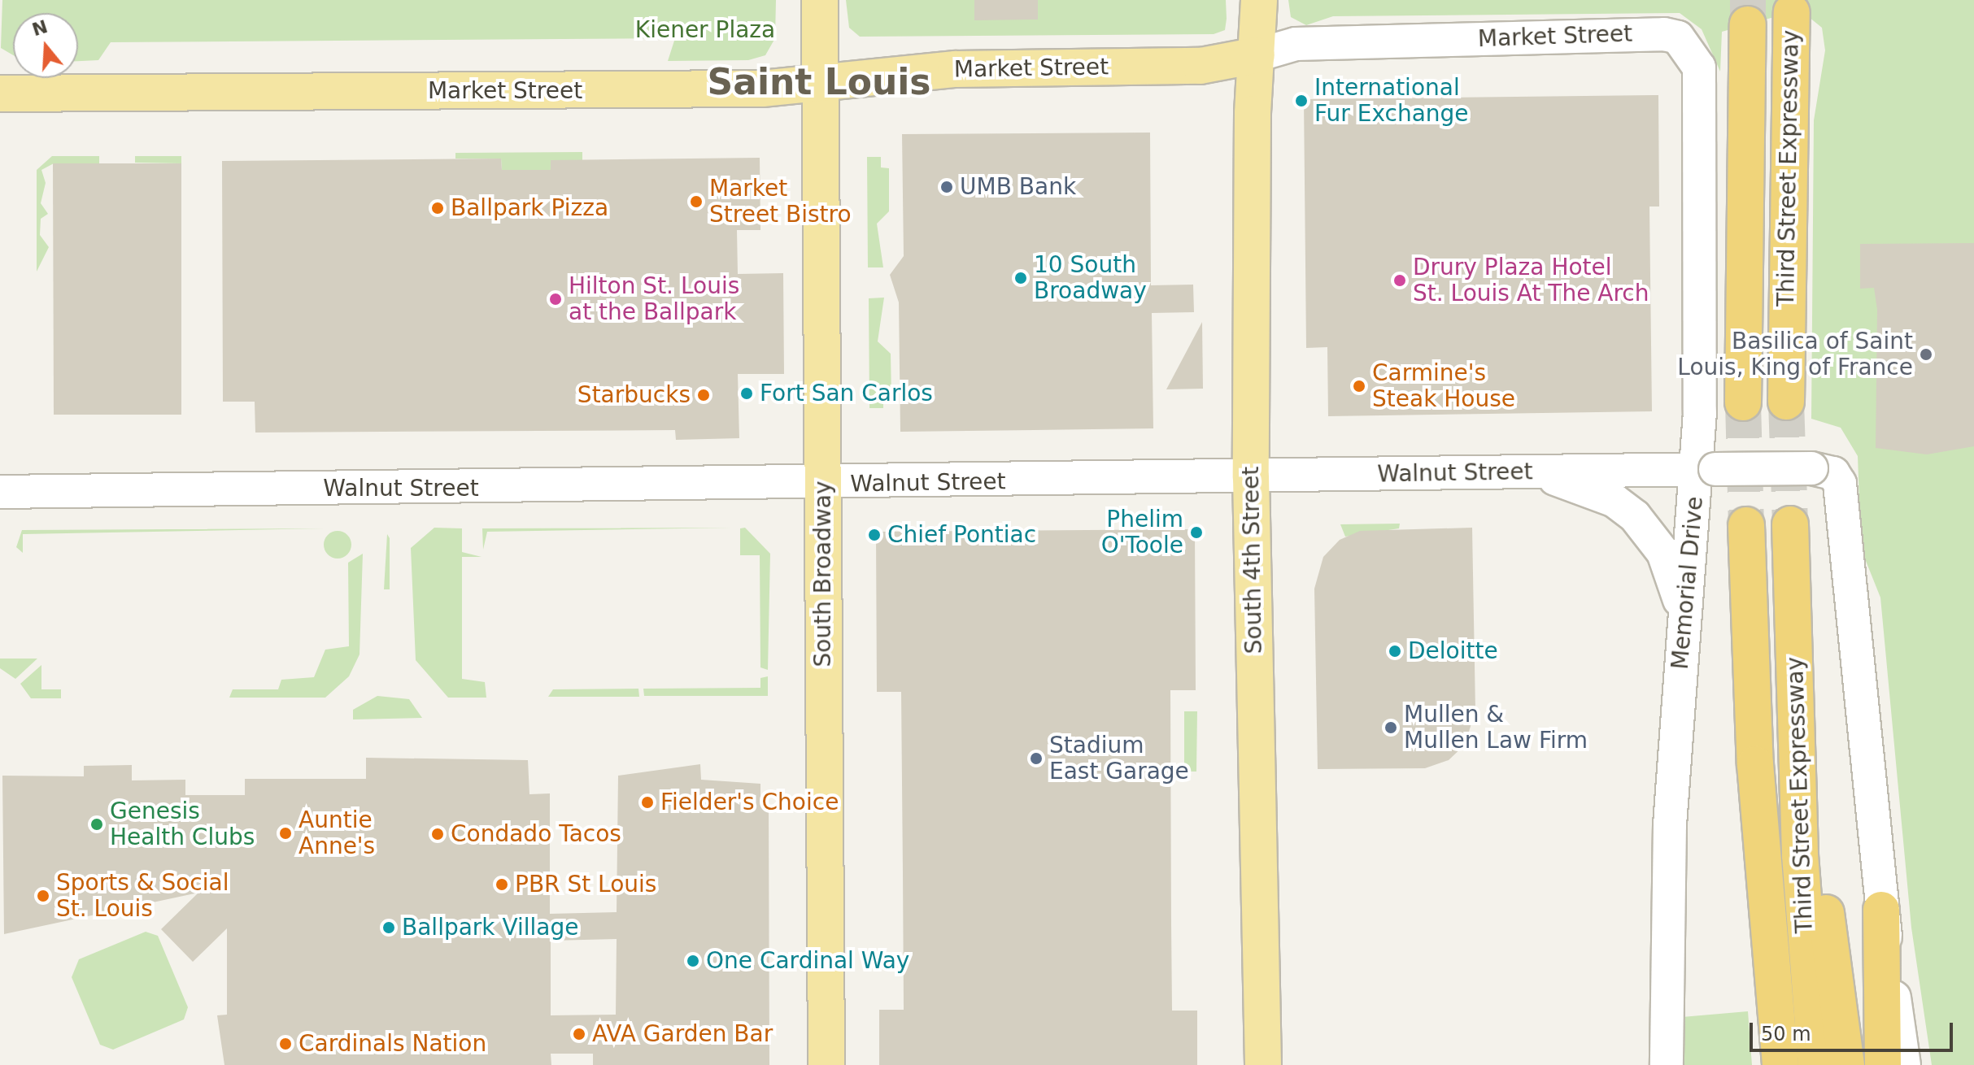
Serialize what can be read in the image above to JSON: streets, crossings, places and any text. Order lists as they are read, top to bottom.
{
  "streets": {
    "highway": ["Third Street Expressway"],
    "main road": ["Market Street", "South 4th Street", "South Broadway"],
    "street": ["Walnut Street", "Memorial Drive"]
  },
  "crossings": [
    ["Market Street", "South 4th Street"],
    ["Market Street", "South Broadway"],
    ["Market Street", "Memorial Drive"],
    ["Walnut Street", "South 4th Street"],
    ["Walnut Street", "South Broadway"],
    ["Walnut Street", "Memorial Drive"]
  ],
  "districts": ["Saint Louis"],
  "parks": ["Kiener Plaza"],
  "places": [
    "International Fur Exchange",
    "UMB Bank",
    "Market Street Bistro",
    "Ballpark Pizza",
    "10 South Broadway",
    "Drury Plaza Hotel St. Louis At The Arch",
    "Hilton St. Louis at the Ballpark",
    "Basilica of Saint Louis, King of France",
    "Carmine's Steak House",
    "Fort San Carlos",
    "Starbucks",
    "Phelim O'Toole",
    "Chief Pontiac",
    "Deloitte",
    "Mullen & Mullen Law Firm",
    "Stadium East Garage",
    "Fielder's Choice",
    "Genesis Health Clubs",
    "Auntie Anne's",
    "Condado Tacos",
    "PBR St Louis",
    "Sports & Social St. Louis",
    "Ballpark Village",
    "One Cardinal Way",
    "AVA Garden Bar",
    "Cardinals Nation"
  ],
  "scale_bar": "50 m",
  "north": "top"
}
